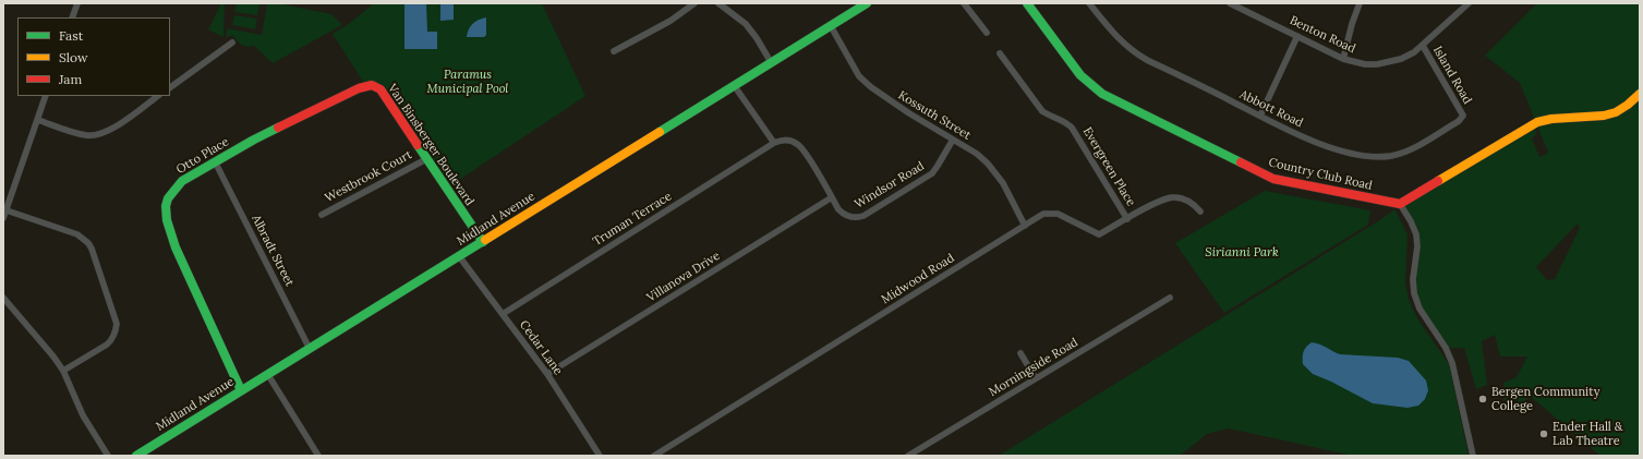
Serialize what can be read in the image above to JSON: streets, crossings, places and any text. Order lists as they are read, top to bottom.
{
  "streets": {
    "street": [
      "Benton Road",
      "Island Road",
      "Abbott Road",
      "Kossuth Street",
      "Van Binsberger Boulevard",
      "Otto Place",
      "Evergreen Place",
      "Country Club Road",
      "Westbrook Court",
      "Windsor Road",
      "Midland Avenue",
      "Truman Terrace",
      "Albradt Street",
      "Villanova Drive",
      "Midwood Road",
      "Cedar Lane",
      "Morningside Road"
    ]
  },
  "crossings": [
    ["Benton Road", "Island Road"],
    ["Island Road", "Abbott Road"],
    ["Kossuth Street", "Windsor Road"],
    ["Kossuth Street", "Midland Avenue"],
    ["Kossuth Street", "Midwood Road"],
    ["Van Binsberger Boulevard", "Otto Place"],
    ["Van Binsberger Boulevard", "Westbrook Court"],
    ["Van Binsberger Boulevard", "Midland Avenue"],
    ["Otto Place", "Midland Avenue"],
    ["Otto Place", "Albradt Street"],
    ["Evergreen Place", "Midwood Road"],
    ["Windsor Road", "Truman Terrace"],
    ["Windsor Road", "Villanova Drive"],
    ["Midland Avenue", "Albradt Street"],
    ["Midland Avenue", "Cedar Lane"],
    ["Truman Terrace", "Cedar Lane"],
    ["Villanova Drive", "Cedar Lane"]
  ],
  "parks": ["Paramus Municipal Pool", "Sirianni Park"],
  "places": ["Bergen Community College", "Ender Hall & Lab Theatre"],
  "legend": ["Fast", "Slow", "Jam"]
}
